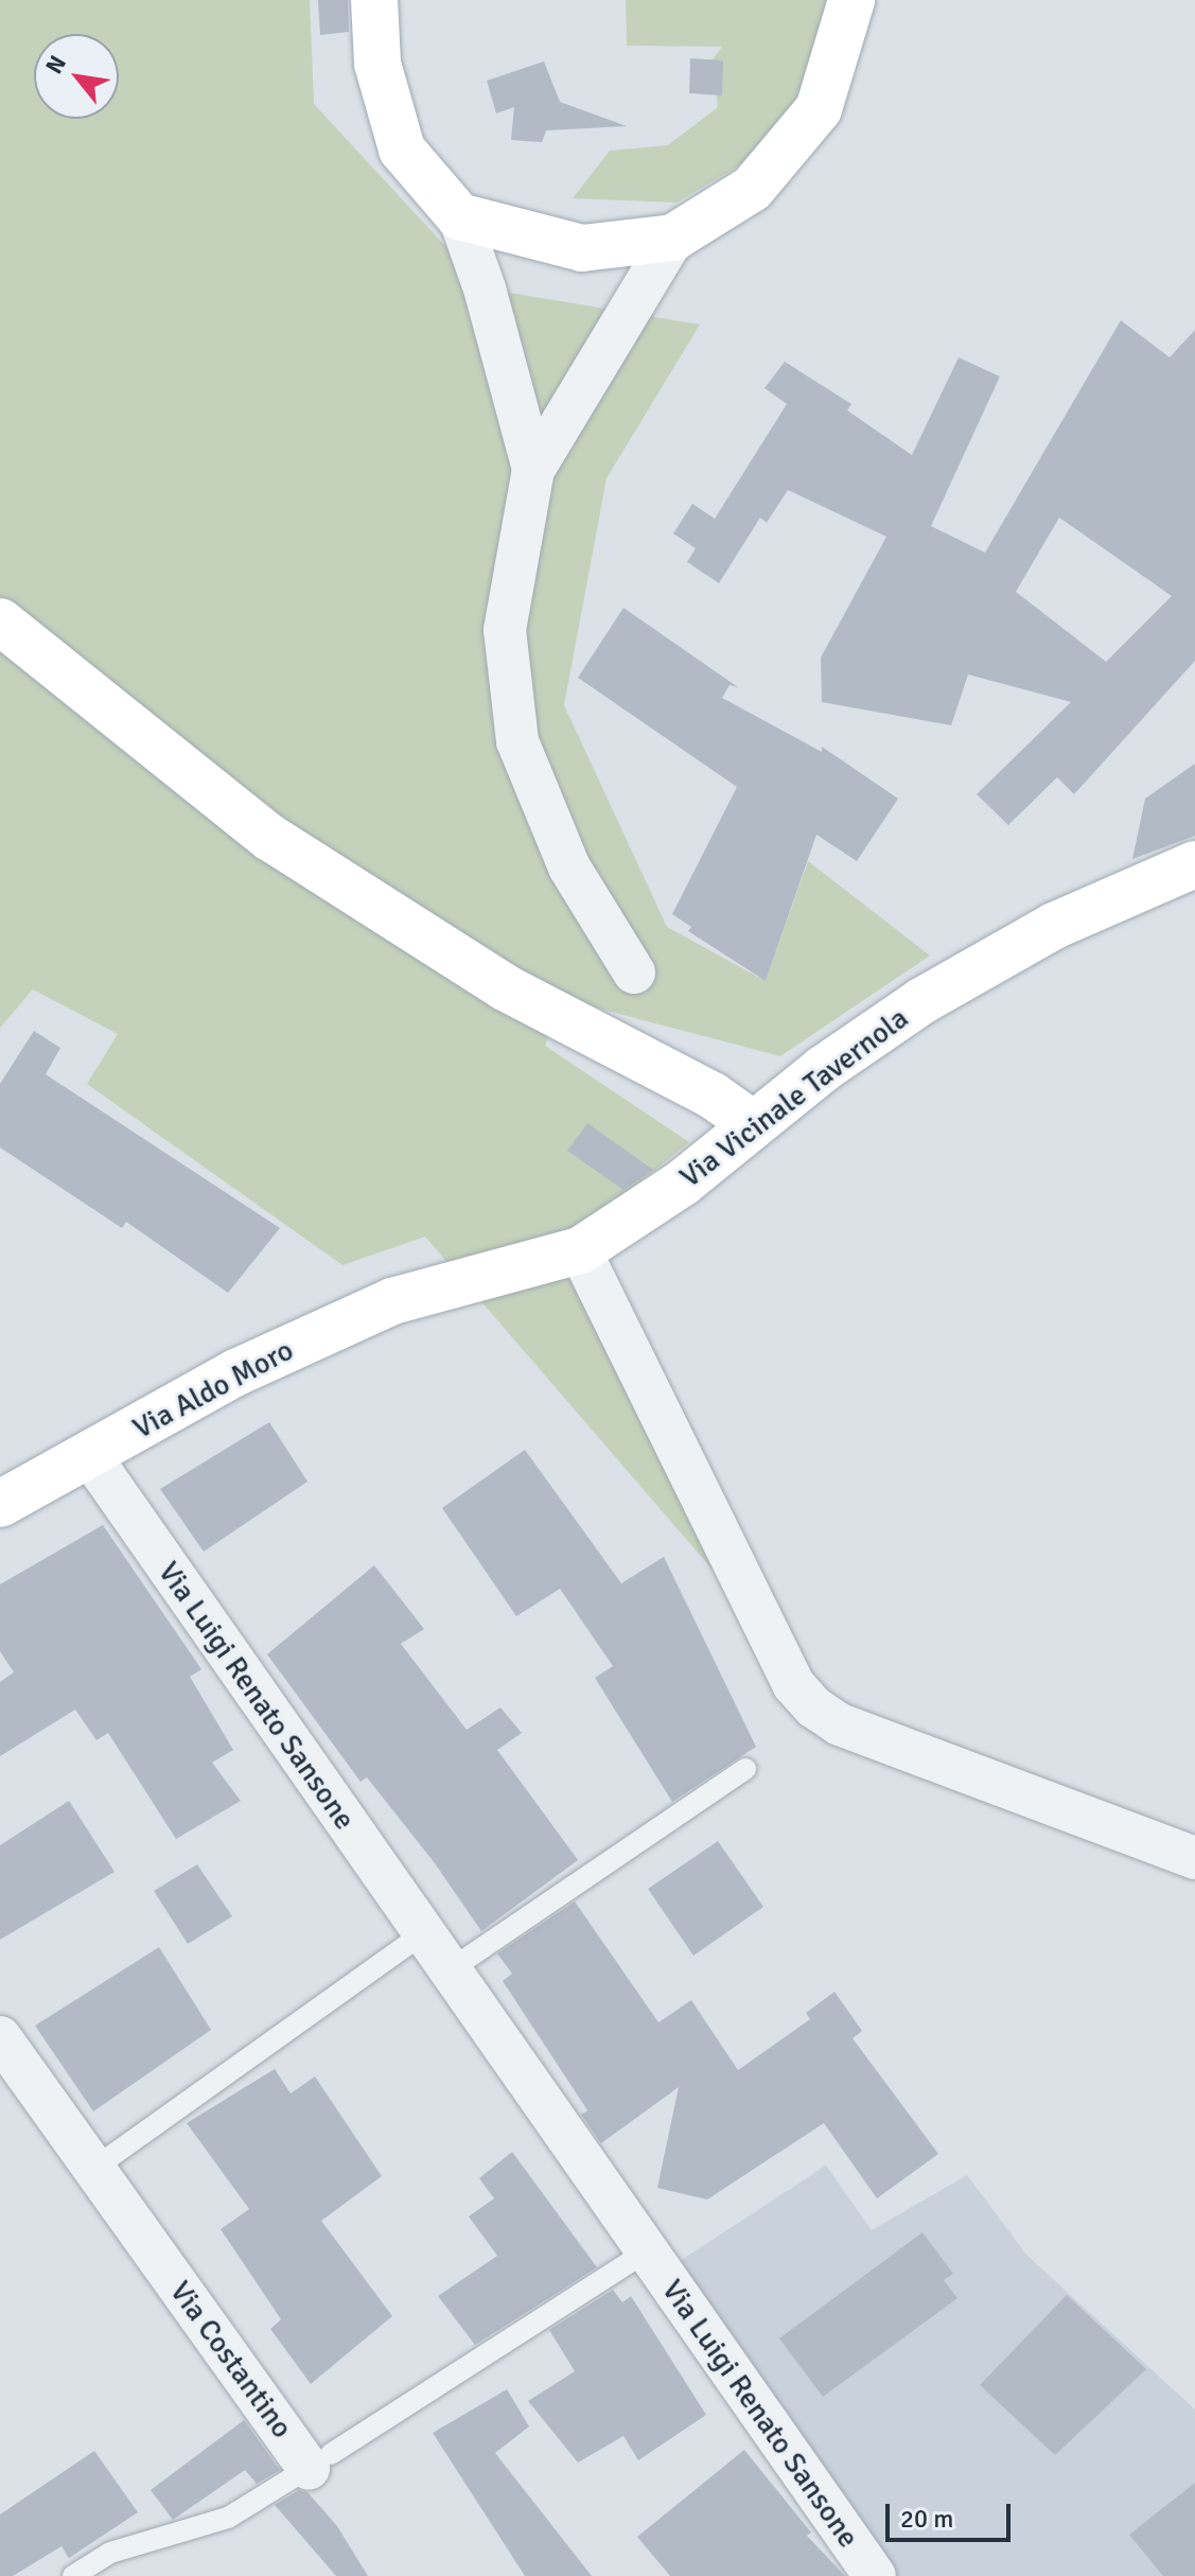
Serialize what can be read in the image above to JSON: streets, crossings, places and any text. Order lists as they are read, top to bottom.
{
  "streets": {
    "main road": ["Via Vicinale Tavernola", "Via Aldo Moro"],
    "street": ["Via Luigi Renato Sansone", "Via Costantino"]
  },
  "crossings": [
    ["Via Vicinale Tavernola", "Via Aldo Moro"],
    ["Via Aldo Moro", "Via Luigi Renato Sansone"],
    ["Via Luigi Renato Sansone", "Via Costantino"]
  ],
  "scale_bar": "20 m",
  "north": "top left"
}
